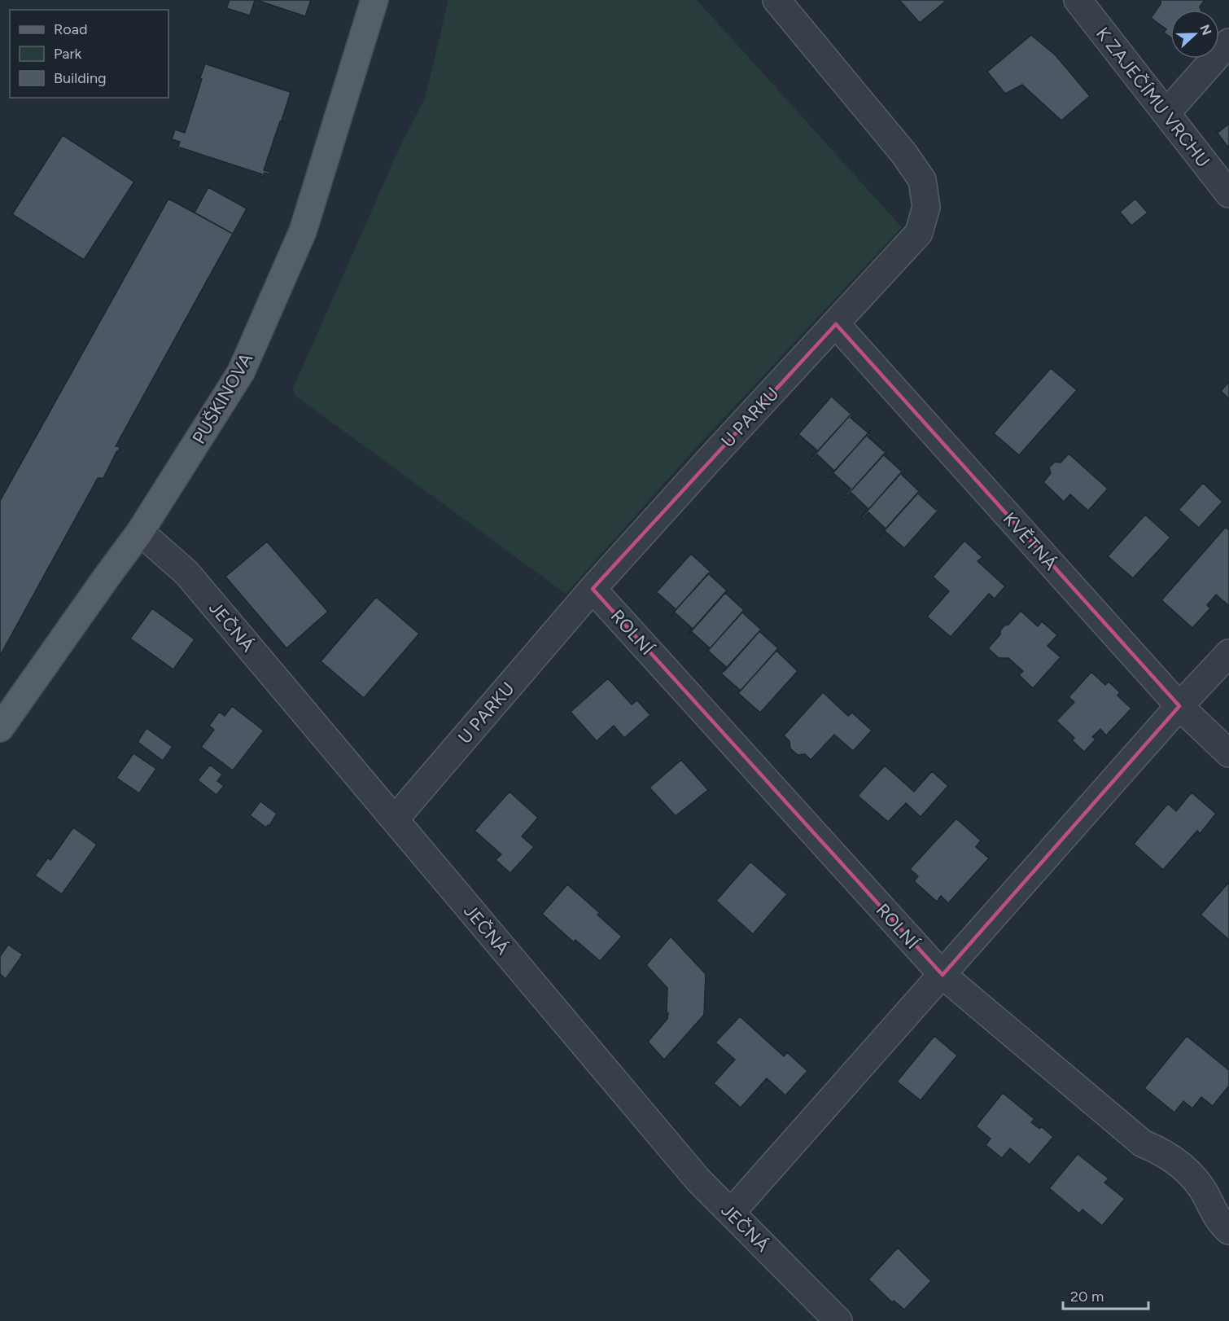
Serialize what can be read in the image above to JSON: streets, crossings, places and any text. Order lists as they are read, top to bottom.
{
  "streets": {
    "main road": ["PUŠKINOVA"],
    "street": [
      "K ZAJEČÍMU VRCHU",
      "U PARKU",
      "KVĚTNÁ",
      "JEČNÁ",
      "ROLNÍ"
    ]
  },
  "crossings": [
    ["PUŠKINOVA", "JEČNÁ"],
    ["U PARKU", "KVĚTNÁ"],
    ["U PARKU", "JEČNÁ"],
    ["U PARKU", "ROLNÍ"]
  ],
  "legend": ["Road", "Park", "Building"],
  "scale_bar": "20 m",
  "north": "right"
}
